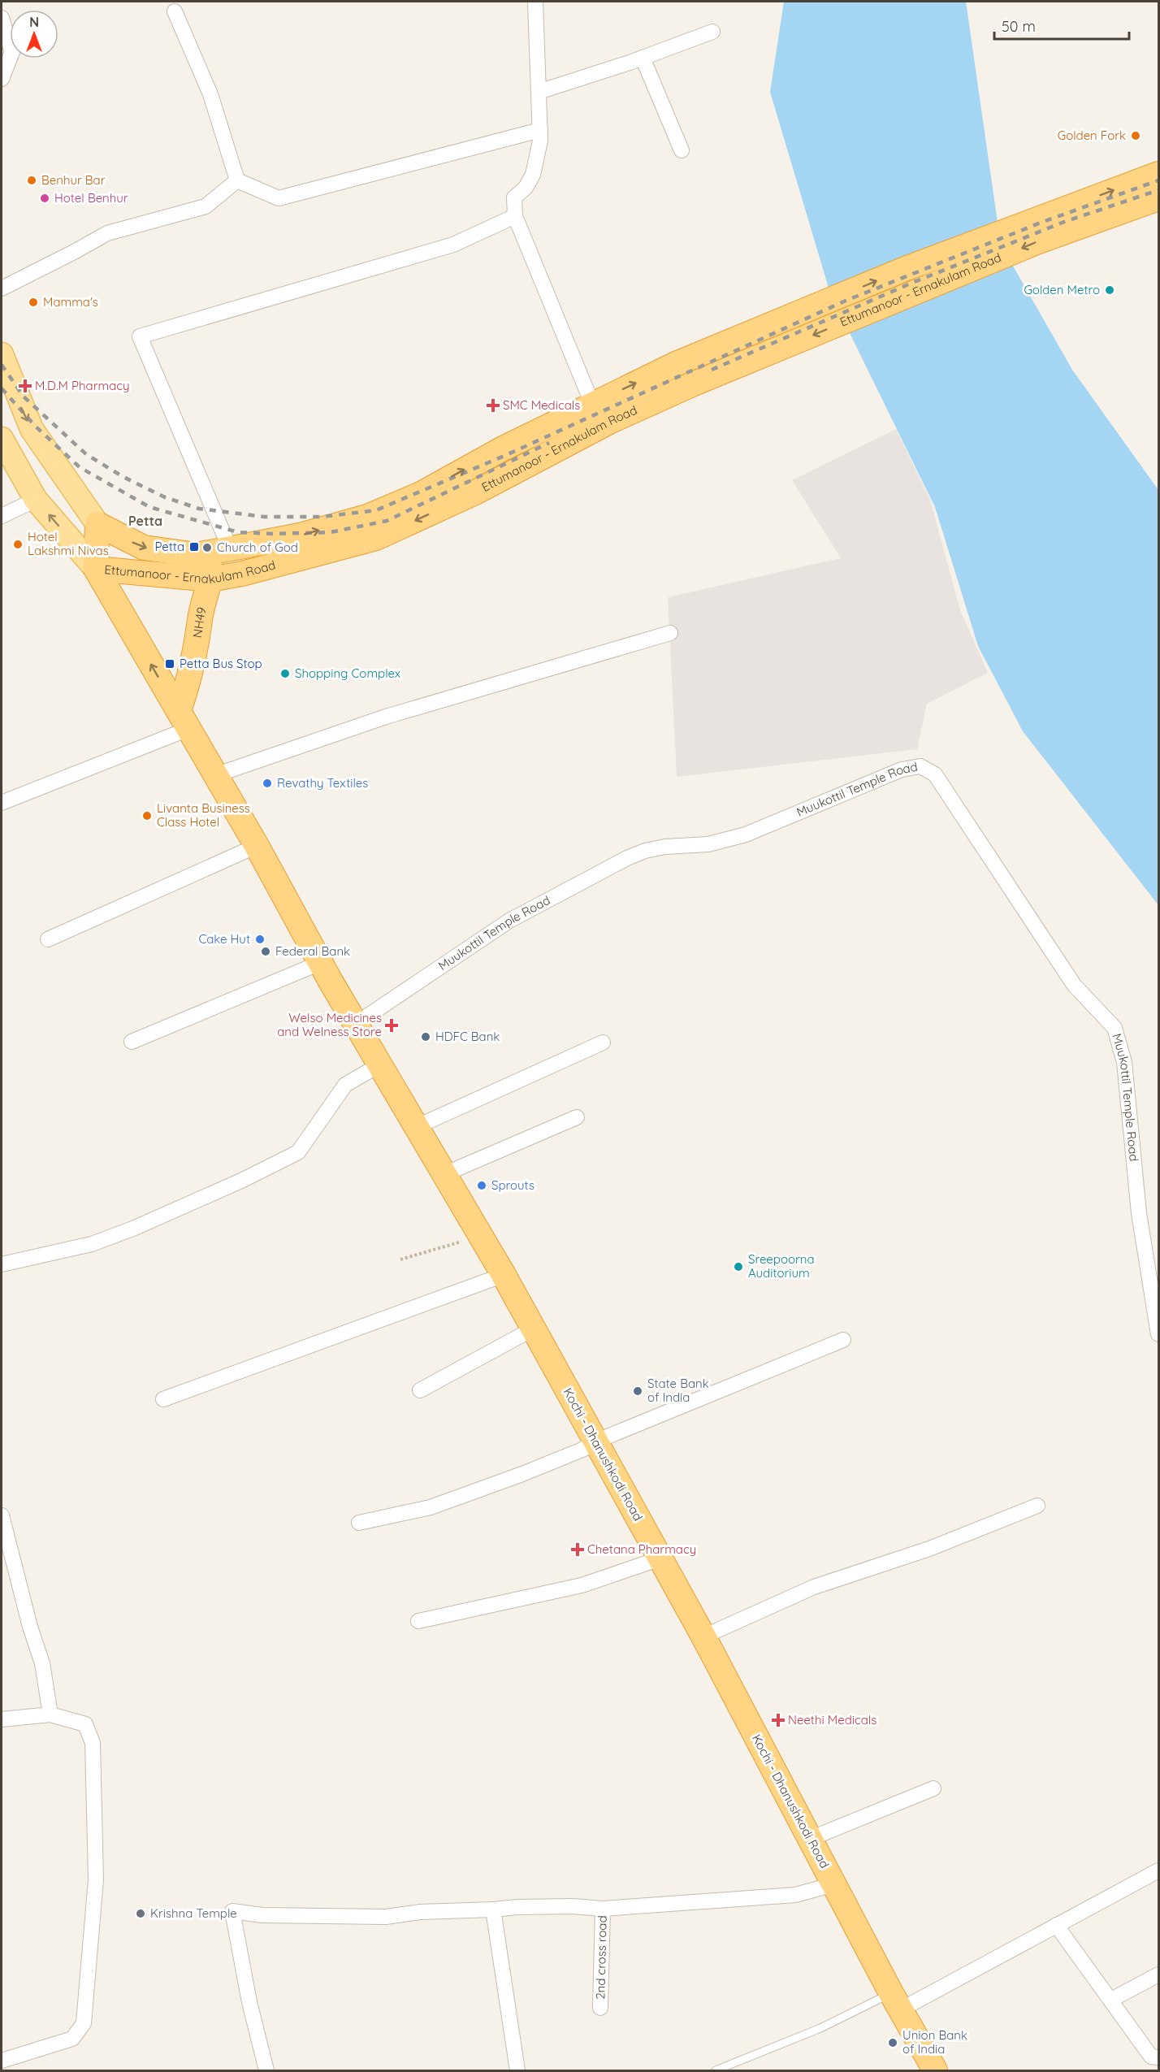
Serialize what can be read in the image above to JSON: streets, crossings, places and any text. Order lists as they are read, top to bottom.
{
  "streets": {
    "highway": ["Ettumanoor - Ernakulam Road", "NH49", "Kochi - Dhanushkodi Road"],
    "street": ["Muukottil Temple Road", "2nd cross road"]
  },
  "crossings": [
    ["Ettumanoor - Ernakulam Road", "NH49"],
    ["Ettumanoor - Ernakulam Road", "Kochi - Dhanushkodi Road"],
    ["NH49", "Kochi - Dhanushkodi Road"],
    ["Muukottil Temple Road", "Kochi - Dhanushkodi Road"]
  ],
  "districts": ["Petta"],
  "places": {
    "other": [
      "Golden Fork",
      "Benhur Bar",
      "Hotel Benhur",
      "Golden Metro",
      "Mamma's",
      "Hotel Lakshmi Nivas",
      "Church of God",
      "Shopping Complex",
      "Revathy Textiles",
      "Livanta Business Class Hotel",
      "Cake Hut",
      "Federal Bank",
      "HDFC Bank",
      "Sprouts",
      "Sreepoorna Auditorium",
      "State Bank of India",
      "Krishna Temple",
      "Union Bank of India"
    ],
    "health": [
      "M.D.M Pharmacy",
      "SMC Medicals",
      "Welso Medicines and Welness Store",
      "Chetana Pharmacy",
      "Neethi Medicals"
    ],
    "transit": ["Petta", "Petta Bus Stop"]
  },
  "scale_bar": "50 m",
  "north": "top"
}
